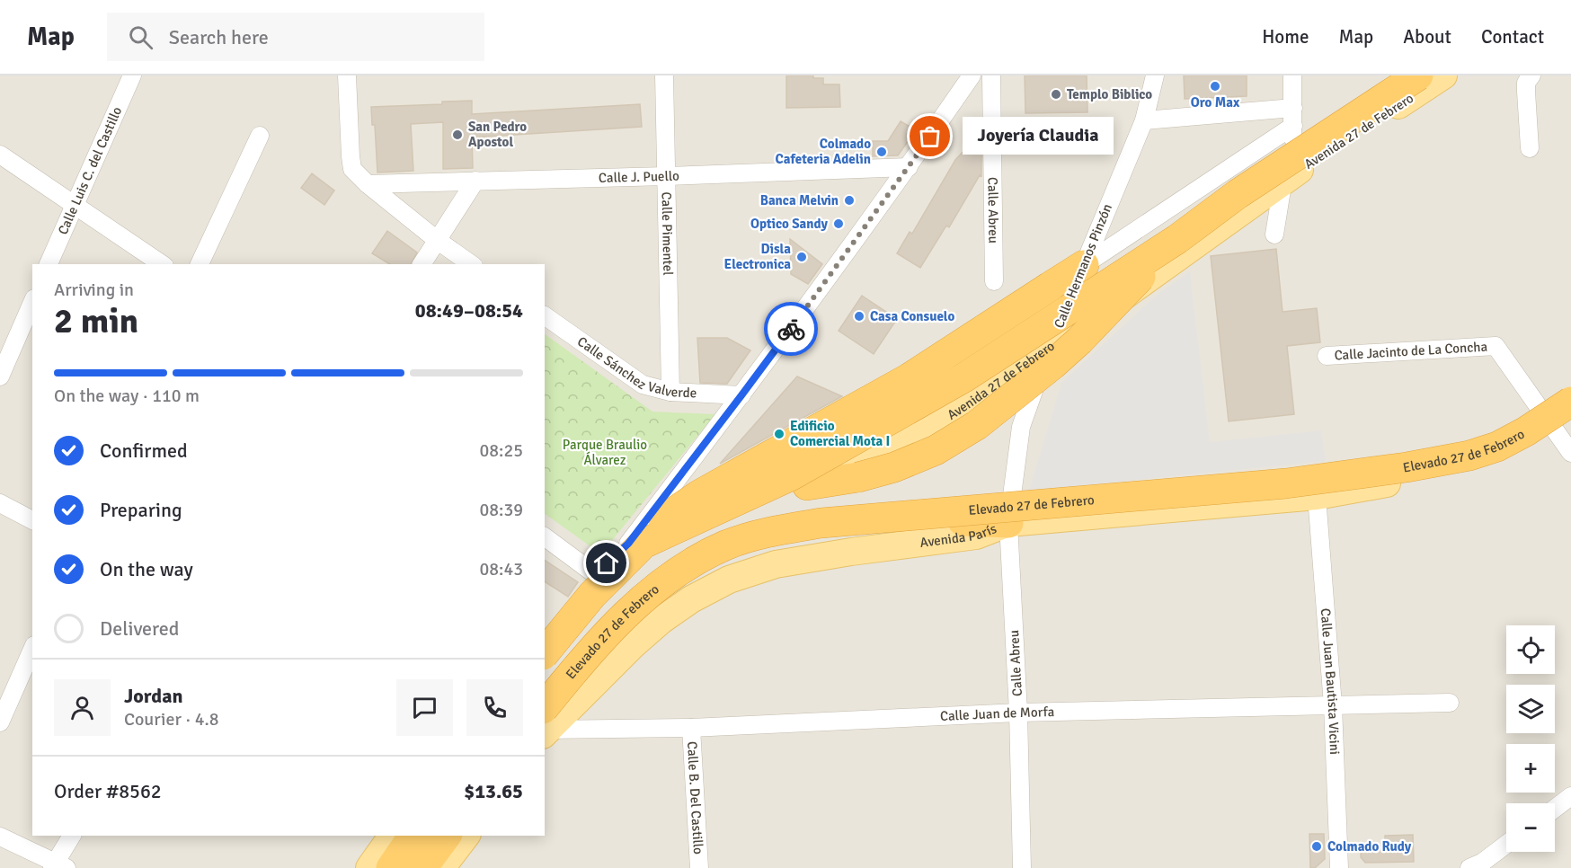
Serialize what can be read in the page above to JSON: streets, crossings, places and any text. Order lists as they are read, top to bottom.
{
  "streets": {
    "highway": ["Elevado 27 de Febrero"],
    "main road": ["Avenida 27 de Febrero", "Avenida París"],
    "street": [
      "Calle Luis C. del Castillo",
      "Calle J. Puello",
      "Calle Abreu",
      "Calle Pimentel",
      "Calle Hermanos Pinzón",
      "Calle Jacinto de La Concha",
      "Calle Sánchez Valverde",
      "Calle Juan Bautista Vicini",
      "Calle Juan de Morfa",
      "Calle B. Del Castillo"
    ]
  },
  "crossings": [
    ["Avenida 27 de Febrero", "Calle Hermanos Pinzón"],
    ["Calle J. Puello", "Calle Pimentel"],
    ["Calle Abreu", "Calle Hermanos Pinzón"],
    ["Calle Abreu", "Avenida París"],
    ["Calle Abreu", "Calle Juan de Morfa"],
    ["Calle Pimentel", "Calle Sánchez Valverde"],
    ["Calle Hermanos Pinzón", "Avenida París"],
    ["Calle Jacinto de La Concha", "Avenida París"],
    ["Avenida París", "Calle Juan Bautista Vicini"],
    ["Calle Juan Bautista Vicini", "Calle Juan de Morfa"],
    ["Calle Juan de Morfa", "Calle B. Del Castillo"]
  ],
  "parks": ["Parque Braulio Álvarez"],
  "places": [
    "Oro Max",
    "Templo Biblico",
    "San Pedro Apostol",
    "Joyería Claudia",
    "Colmado Cafeteria Adelin",
    "Banca Melvin",
    "Optico Sandy",
    "Disla Electronica",
    "Casa Consuelo",
    "Edificio Comercial Mota I",
    "Colmado Rudy"
  ],
  "page": {
    "header": "Map",
    "search": "Search here",
    "nav": [
      "Home",
      "Map",
      "About",
      "Contact"
    ],
    "bubble": "Joyería Claudia",
    "heading": ["2 min", "Arriving in", "08:49–08:54"],
    "panel": [
      "Jordan",
      "Courier · 4.8",
      "Order #8562",
      "$13.65"
    ],
    "bar": "On the way · 110 m",
    "list": [
      ["Confirmed", "08:25"],
      ["Preparing", "08:39"],
      ["On the way", "08:43"],
      "Delivered"
    ],
    "map_buttons": ["+", "−"]
  }
}
